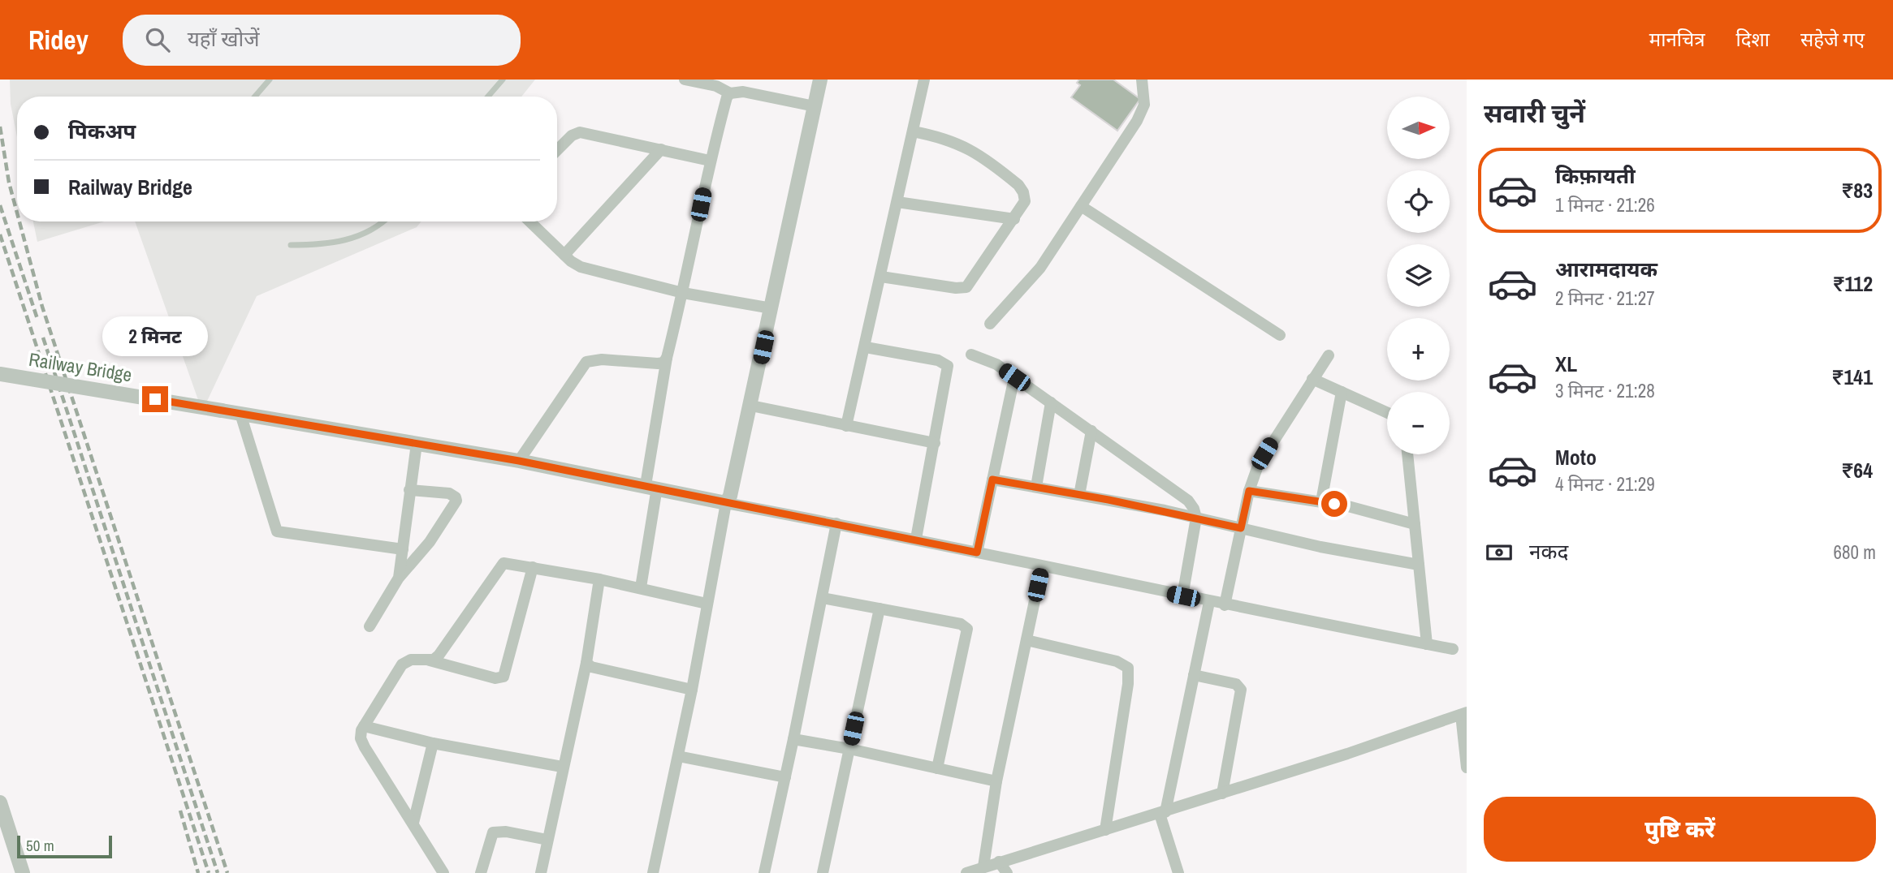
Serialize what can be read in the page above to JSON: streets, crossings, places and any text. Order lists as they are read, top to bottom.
{
  "streets": {
    "street": ["Railway Bridge"]
  },
  "scale_bar": "50 m",
  "north": "right",
  "page": {
    "header": "Ridey",
    "search": "यहाँ खोजें",
    "nav": ["मानचित्र", "दिशा", "सहेजे गए"],
    "heading": "सवारी चुनें",
    "map_buttons": ["+", "−"],
    "banner": ["पिकअप", "Railway Bridge"],
    "list": [
      {
        "name": "किफ़ायती",
        "note": "1 मिनट · 21:26",
        "value": "₹83"
      },
      {
        "name": "आरामदायक",
        "note": "2 मिनट · 21:27",
        "value": "₹112"
      },
      {
        "name": "XL",
        "note": "3 मिनट · 21:28",
        "value": "₹141"
      },
      {
        "name": "Moto",
        "note": "4 मिनट · 21:29",
        "value": "₹64"
      }
    ],
    "bubble": "2 मिनट",
    "pay": ["नकद", "680 m"],
    "buttons": "पुष्टि करें",
    "scale": "50 m"
  }
}
